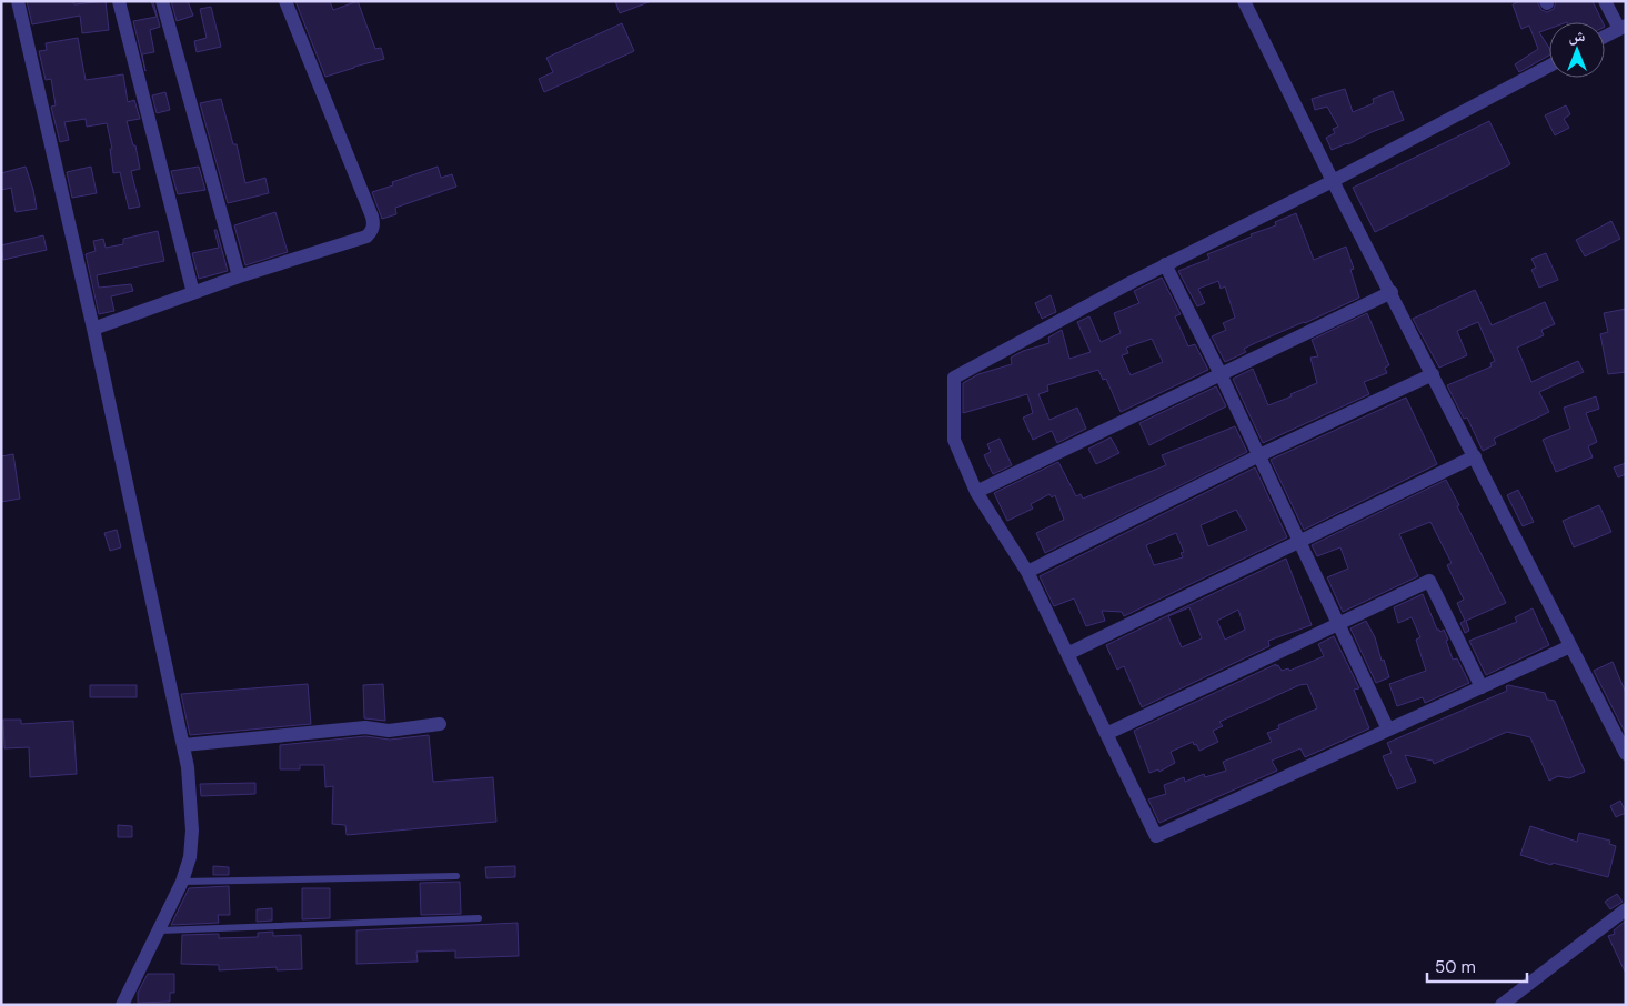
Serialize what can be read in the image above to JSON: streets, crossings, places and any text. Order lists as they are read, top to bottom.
{
  "scale_bar": "50 m",
  "north": "top"
}
